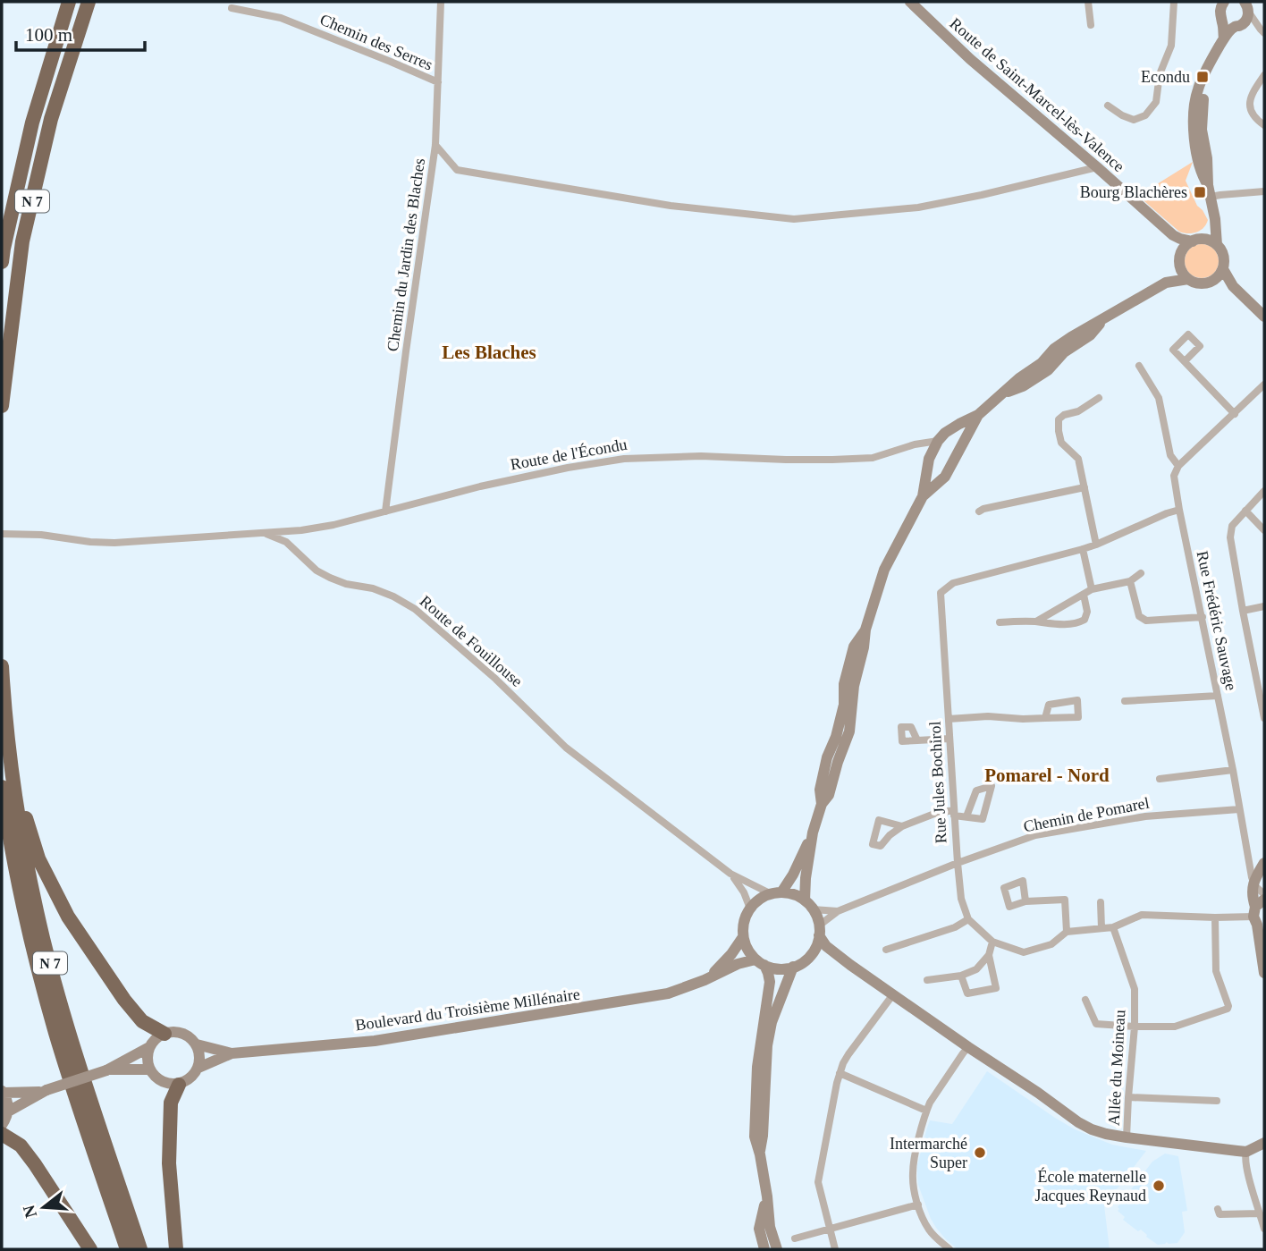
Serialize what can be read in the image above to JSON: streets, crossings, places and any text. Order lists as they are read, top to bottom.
{
  "streets": {
    "highway": ["N 7"],
    "street": [
      "Chemin des Serres",
      "Route de Saint-Marcel-lès-Valence",
      "Chemin du Jardin des Blaches",
      "Route de l'Écondu",
      "Rue Frédéric Sauvage",
      "Route de Fouillouse",
      "Rue Jules Bochirol",
      "Chemin de Pomarel",
      "Boulevard du Troisième Millénaire",
      "Allée du Moineau"
    ]
  },
  "crossings": [
    ["Chemin des Serres", "Chemin du Jardin des Blaches"],
    ["Chemin du Jardin des Blaches", "Route de l'Écondu"],
    ["Route de l'Écondu", "Route de Fouillouse"],
    ["Rue Frédéric Sauvage", "Rue Jules Bochirol"],
    ["Rue Frédéric Sauvage", "Chemin de Pomarel"],
    ["Route de Fouillouse", "Chemin de Pomarel"],
    ["Route de Fouillouse", "Boulevard du Troisième Millénaire"],
    ["Rue Jules Bochirol", "Chemin de Pomarel"],
    ["Chemin de Pomarel", "Boulevard du Troisième Millénaire"]
  ],
  "districts": ["Les Blaches", "Pomarel - Nord"],
  "places": {
    "transit": ["Econdu", "Bourg Blachères"],
    "other": ["Intermarché Super", "École maternelle Jacques Reynaud"]
  },
  "scale_bar": "100 m",
  "north": "left"
}
